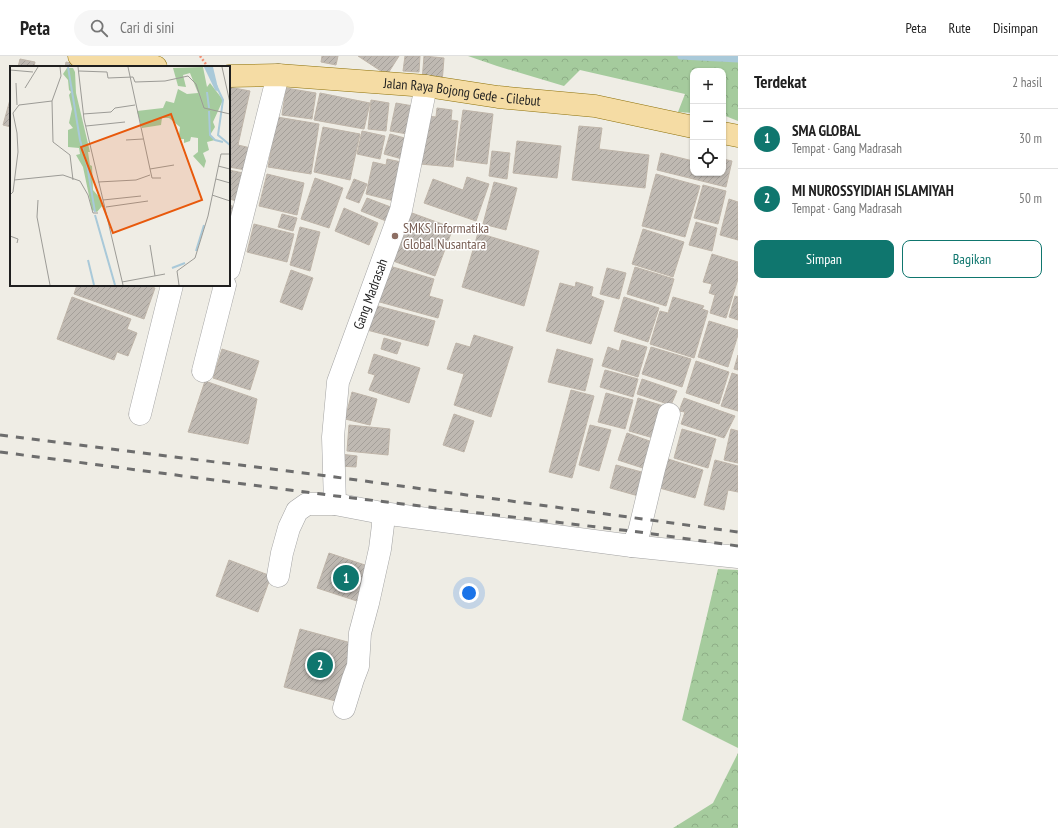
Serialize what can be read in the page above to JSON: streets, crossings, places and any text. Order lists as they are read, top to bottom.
{
  "streets": {
    "main road": ["Jalan Raya Bojong Gede - Cilebut"],
    "street": ["Gang Madrasah"]
  },
  "crossings": [
    ["Jalan Raya Bojong Gede - Cilebut", "Gang Madrasah"]
  ],
  "places": ["SMKS Informatika Global Nusantara"],
  "page": {
    "header": "Peta",
    "search": "Cari di sini",
    "nav": ["Peta", "Rute", "Disimpan"],
    "heading": ["Terdekat", "2 hasil"],
    "map_buttons": ["+", "−"],
    "list": [
      {
        "mark": "1",
        "name": "SMA GLOBAL",
        "note": "Tempat · Gang Madrasah",
        "value": "30 m"
      },
      {
        "mark": "2",
        "name": "MI NUROSSYIDIAH ISLAMIYAH",
        "note": "Tempat · Gang Madrasah",
        "value": "50 m"
      }
    ],
    "buttons": ["Simpan", "Bagikan"],
    "pins": ["1", "2"]
  }
}
